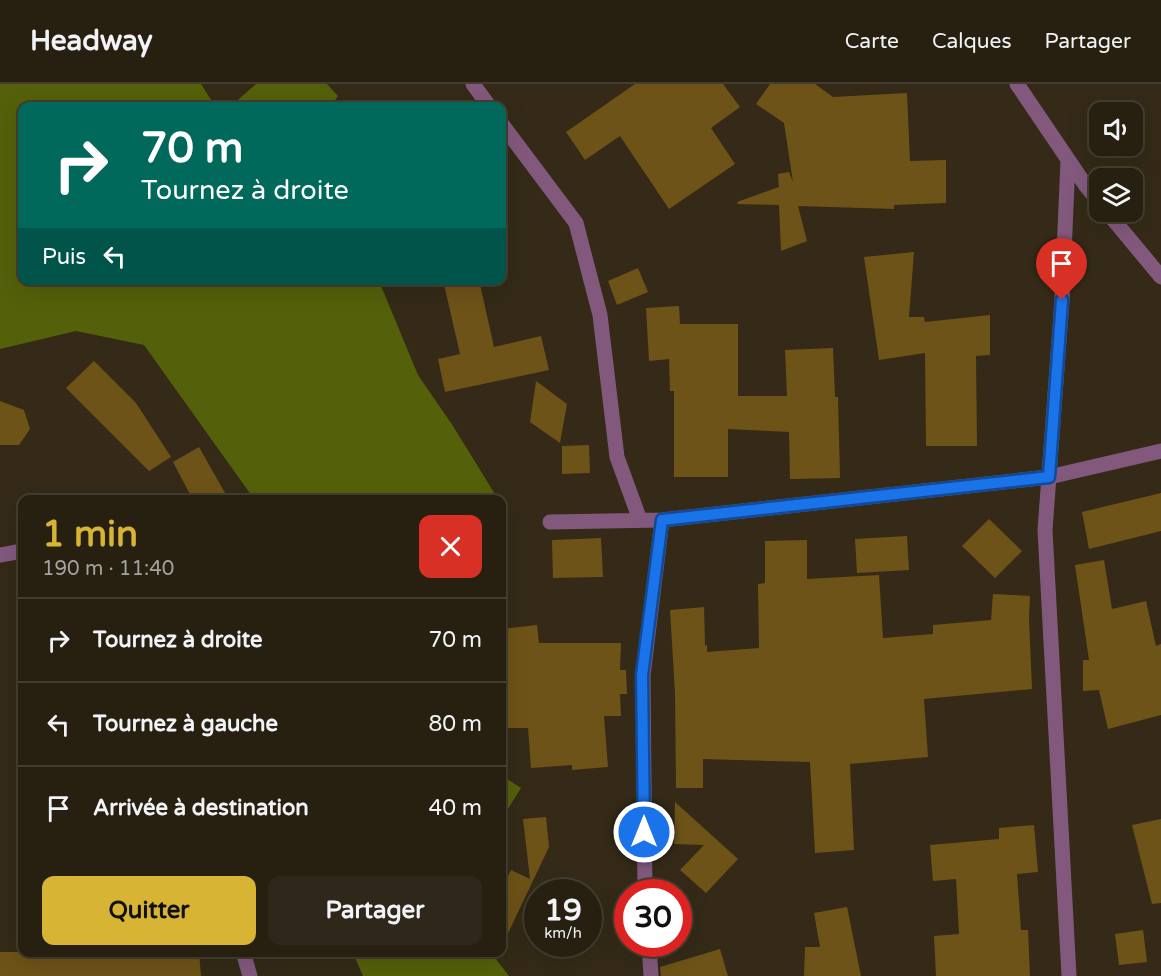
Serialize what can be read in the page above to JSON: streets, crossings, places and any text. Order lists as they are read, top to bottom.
{
  "page": {
    "header": "Headway",
    "nav": ["Carte", "Calques", "Partager"],
    "turn": ["70 m", "Tournez à droite"],
    "then": "Puis",
    "heading": ["1 min", "190 m · 11:40"],
    "list": [
      {
        "name": "Tournez à droite",
        "value": "70 m"
      },
      {
        "name": "Tournez à gauche",
        "value": "80 m"
      },
      {
        "name": "Arrivée à destination",
        "value": "40 m"
      }
    ],
    "buttons": ["Quitter", "Partager"],
    "speed": "19 km/h",
    "limit": "30"
  }
}
